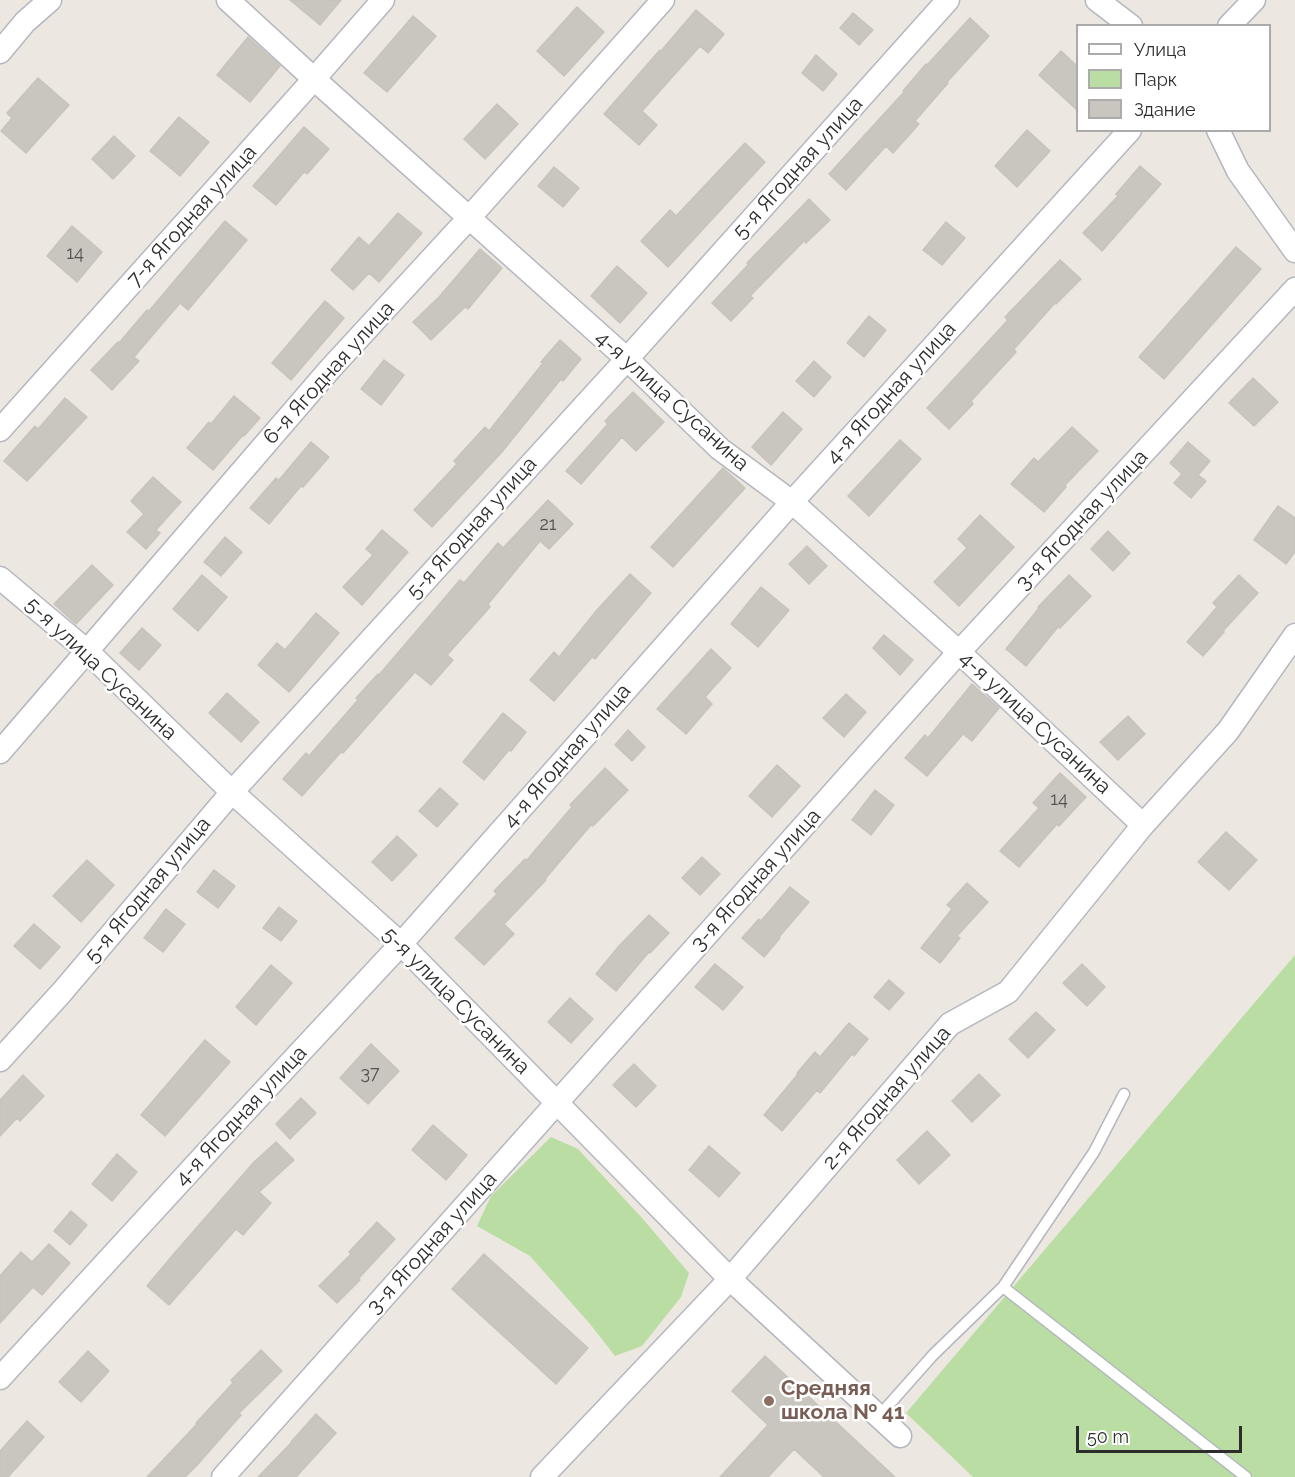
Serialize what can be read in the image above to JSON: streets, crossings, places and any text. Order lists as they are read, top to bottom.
{
  "streets": {
    "street": [
      "5-я Ягодная улица",
      "7-я Ягодная улица",
      "6-я Ягодная улица",
      "4-я Ягодная улица",
      "4-я улица Сусанина",
      "3-я Ягодная улица",
      "5-я улица Сусанина",
      "2-я Ягодная улица"
    ]
  },
  "crossings": [
    ["5-я Ягодная улица", "4-я улица Сусанина"],
    ["5-я Ягодная улица", "5-я улица Сусанина"],
    ["7-я Ягодная улица", "4-я улица Сусанина"],
    ["6-я Ягодная улица", "4-я улица Сусанина"],
    ["6-я Ягодная улица", "5-я улица Сусанина"],
    ["4-я Ягодная улица", "4-я улица Сусанина"],
    ["4-я Ягодная улица", "5-я улица Сусанина"],
    ["4-я улица Сусанина", "3-я Ягодная улица"],
    ["4-я улица Сусанина", "2-я Ягодная улица"],
    ["3-я Ягодная улица", "5-я улица Сусанина"],
    ["5-я улица Сусанина", "2-я Ягодная улица"]
  ],
  "places": ["Средняя школа № 41"],
  "house_numbers": [
    "14",
    "21",
    "14",
    "37"
  ],
  "legend": ["Улица", "Парк", "Здание"],
  "scale_bar": "50 m"
}
